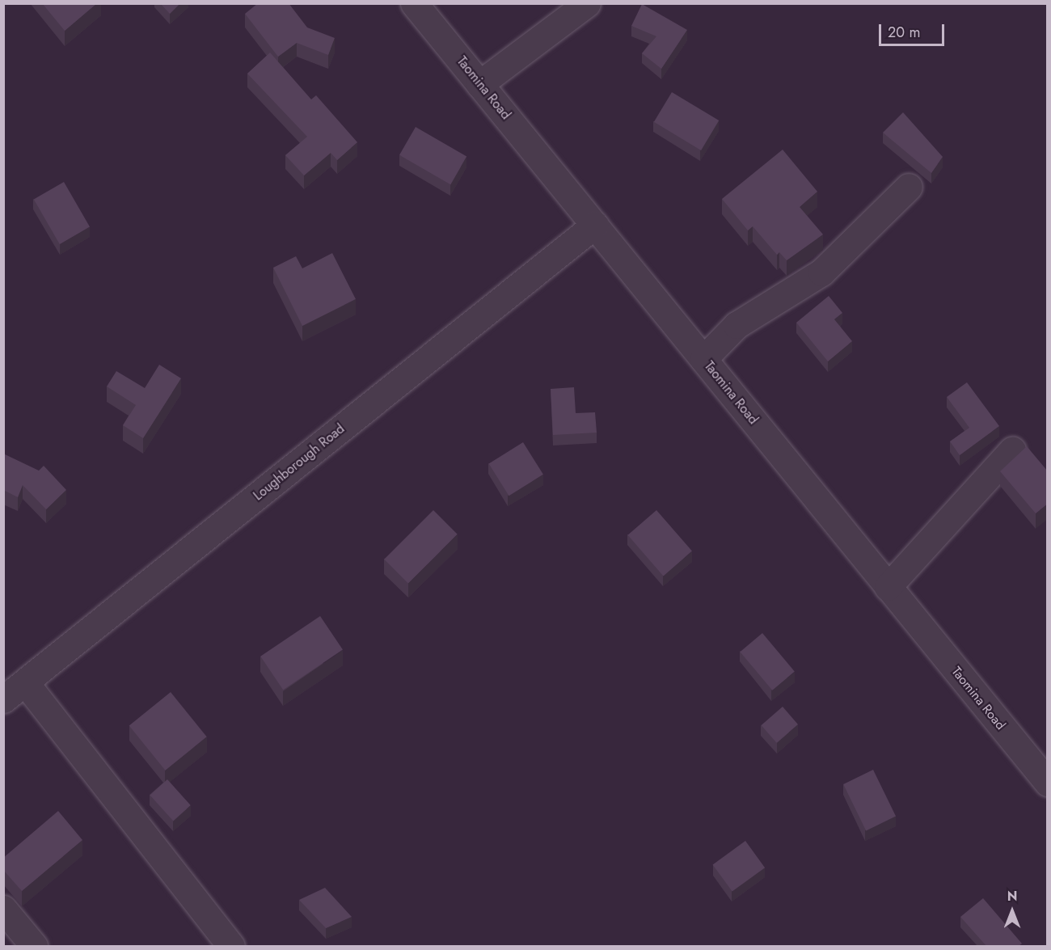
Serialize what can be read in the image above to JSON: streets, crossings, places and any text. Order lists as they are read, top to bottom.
{
  "streets": {
    "street": ["Taomina Road", "Loughborough Road"]
  },
  "crossings": [
    ["Taomina Road", "Loughborough Road"]
  ],
  "scale_bar": "20 m",
  "north": "top"
}
